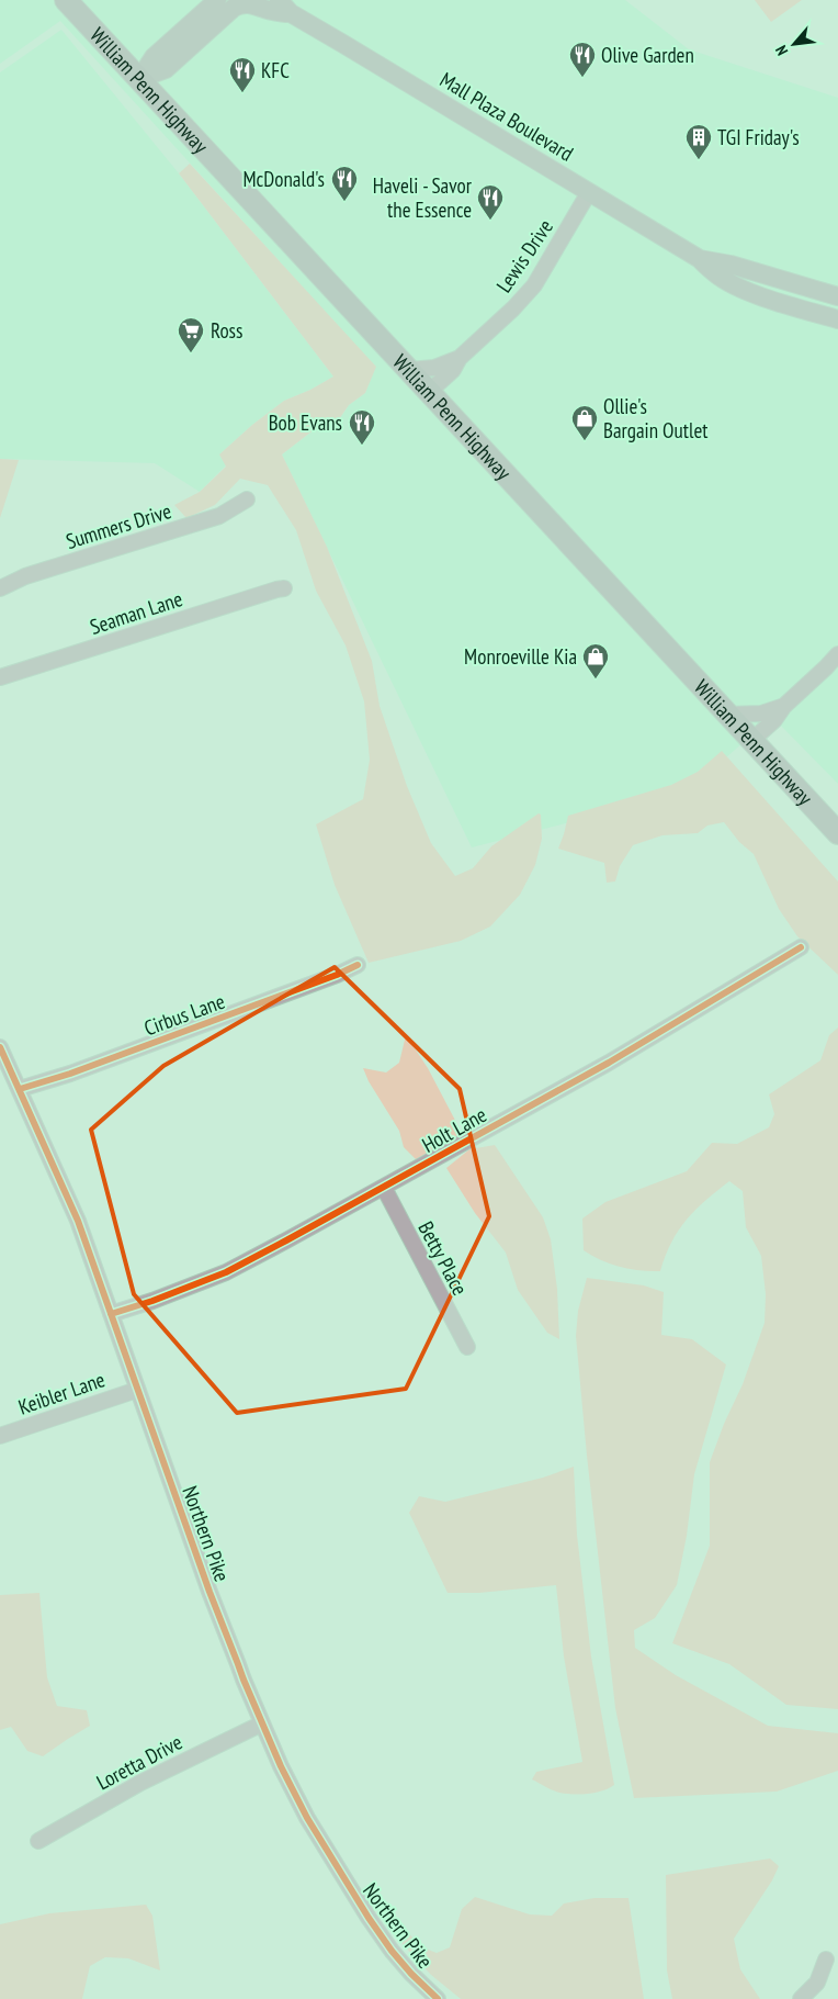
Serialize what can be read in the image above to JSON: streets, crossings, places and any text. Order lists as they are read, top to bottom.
{
  "streets": {
    "highway": ["William Penn Highway"],
    "main road": ["Mall Plaza Boulevard"],
    "street": [
      "Lewis Drive",
      "Summers Drive",
      "Seaman Lane",
      "Cirbus Lane",
      "Holt Lane",
      "Betty Place",
      "Keibler Lane",
      "Northern Pike",
      "Loretta Drive"
    ]
  },
  "crossings": [
    ["William Penn Highway", "Mall Plaza Boulevard"],
    ["William Penn Highway", "Lewis Drive"],
    ["Mall Plaza Boulevard", "Lewis Drive"],
    ["Cirbus Lane", "Northern Pike"],
    ["Holt Lane", "Betty Place"],
    ["Holt Lane", "Northern Pike"],
    ["Keibler Lane", "Northern Pike"],
    ["Northern Pike", "Loretta Drive"]
  ],
  "places": {
    "restaurant": [
      "Olive Garden",
      "KFC",
      "McDonald's",
      "Haveli - Savor the Essence",
      "Bob Evans"
    ],
    "building": ["TGI Friday's"],
    "supermarket": ["Ross"],
    "shop": ["Ollie's Bargain Outlet", "Monroeville Kia"]
  },
  "north": "bottom left"
}
